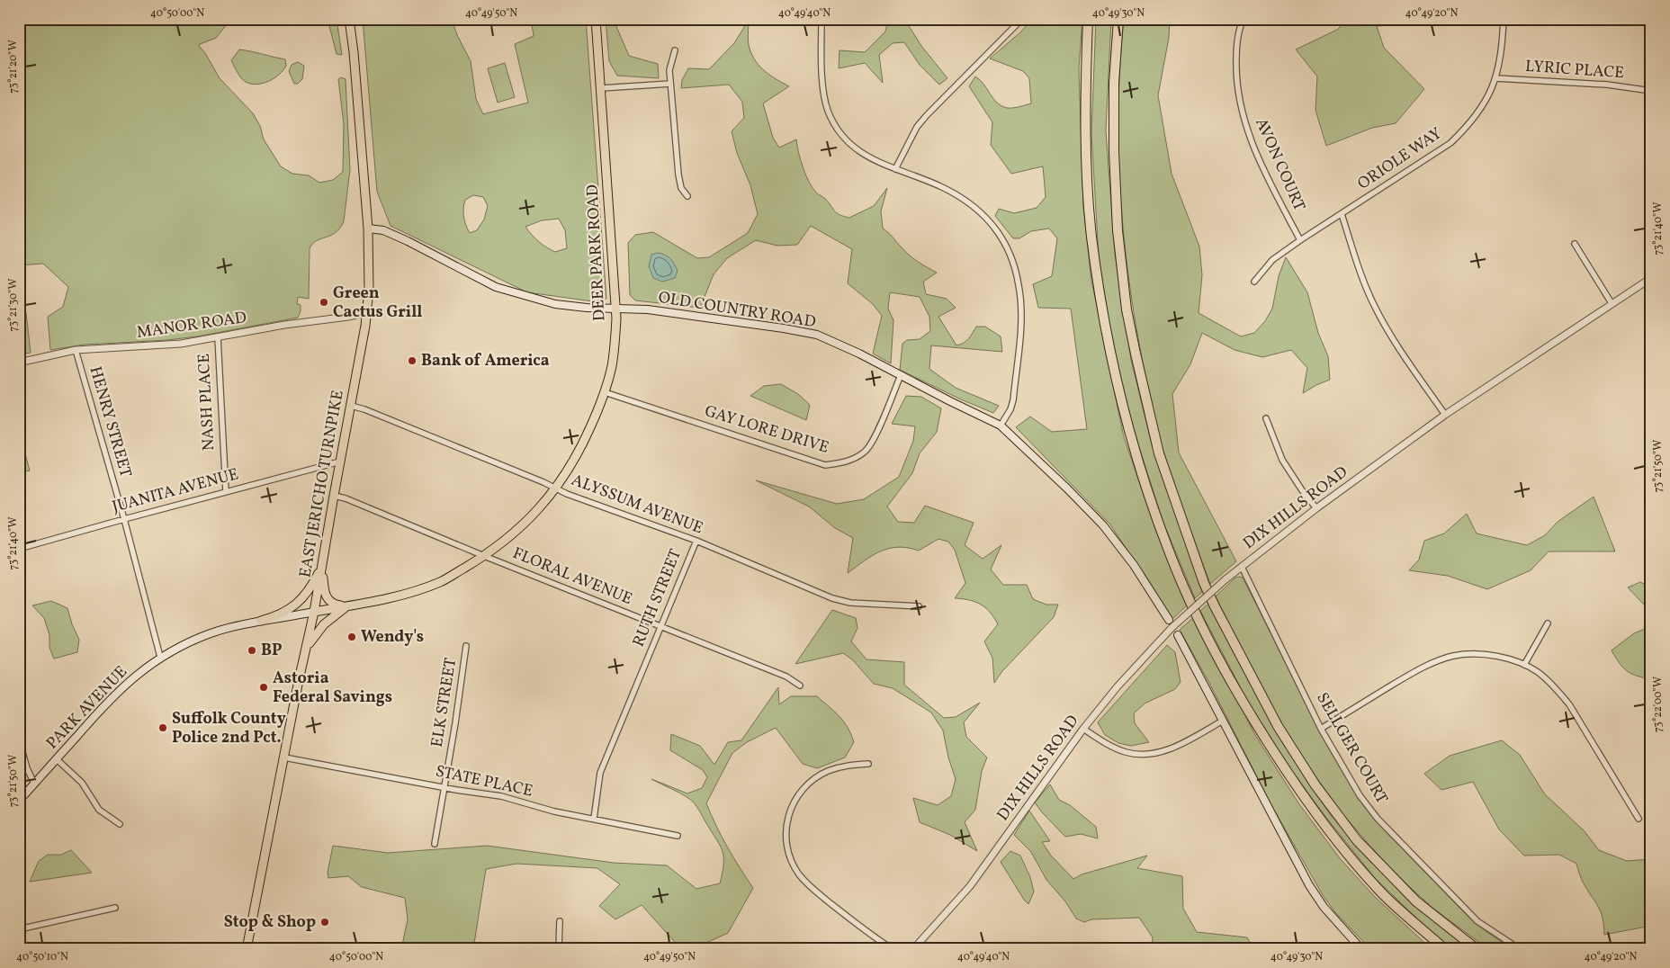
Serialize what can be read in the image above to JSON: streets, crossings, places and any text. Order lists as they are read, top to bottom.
{
  "streets": {
    "main road": [
      "DEER PARK ROAD",
      "OLD COUNTRY ROAD",
      "EAST JERICHO TURNPIKE",
      "PARK AVENUE"
    ],
    "street": [
      "LYRIC PLACE",
      "ORIOLE WAY",
      "AVON COURT",
      "MANOR ROAD",
      "NASH PLACE",
      "HENRY STREET",
      "GAY LORE DRIVE",
      "JUANITA AVENUE",
      "ALYSSUM AVENUE",
      "DIX HILLS ROAD",
      "FLORAL AVENUE",
      "RUTH STREET",
      "ELK STREET",
      "SELLGER COURT",
      "STATE PLACE"
    ]
  },
  "crossings": [
    ["LYRIC PLACE", "ORIOLE WAY"],
    ["ORIOLE WAY", "AVON COURT"],
    ["DEER PARK ROAD", "OLD COUNTRY ROAD"],
    ["DEER PARK ROAD", "GAY LORE DRIVE"],
    ["DEER PARK ROAD", "EAST JERICHO TURNPIKE"],
    ["DEER PARK ROAD", "ALYSSUM AVENUE"],
    ["DEER PARK ROAD", "FLORAL AVENUE"],
    ["DEER PARK ROAD", "PARK AVENUE"],
    ["OLD COUNTRY ROAD", "GAY LORE DRIVE"],
    ["OLD COUNTRY ROAD", "EAST JERICHO TURNPIKE"],
    ["MANOR ROAD", "NASH PLACE"],
    ["MANOR ROAD", "HENRY STREET"],
    ["MANOR ROAD", "EAST JERICHO TURNPIKE"],
    ["NASH PLACE", "JUANITA AVENUE"],
    ["HENRY STREET", "JUANITA AVENUE"],
    ["HENRY STREET", "PARK AVENUE"],
    ["EAST JERICHO TURNPIKE", "JUANITA AVENUE"],
    ["EAST JERICHO TURNPIKE", "ALYSSUM AVENUE"],
    ["EAST JERICHO TURNPIKE", "FLORAL AVENUE"],
    ["EAST JERICHO TURNPIKE", "PARK AVENUE"],
    ["EAST JERICHO TURNPIKE", "STATE PLACE"],
    ["ALYSSUM AVENUE", "RUTH STREET"],
    ["DIX HILLS ROAD", "SELLGER COURT"],
    ["FLORAL AVENUE", "RUTH STREET"],
    ["RUTH STREET", "STATE PLACE"],
    ["ELK STREET", "STATE PLACE"]
  ],
  "places": [
    "Green Cactus Grill",
    "Bank of America",
    "Wendy's",
    "BP",
    "Astoria Federal Savings",
    "Suffolk County Police 2nd Pct.",
    "Stop & Shop"
  ],
  "coordinates": [
    "40°50'00\"N",
    "40°49'50\"N",
    "40°49'40\"N",
    "40°49'30\"N",
    "40°49'20\"N",
    "73°21'20\"W",
    "73°21'40\"W",
    "73°21'30\"W",
    "73°21'50\"W",
    "73°22'00\"W",
    "40°50'10\"N"
  ]
}
